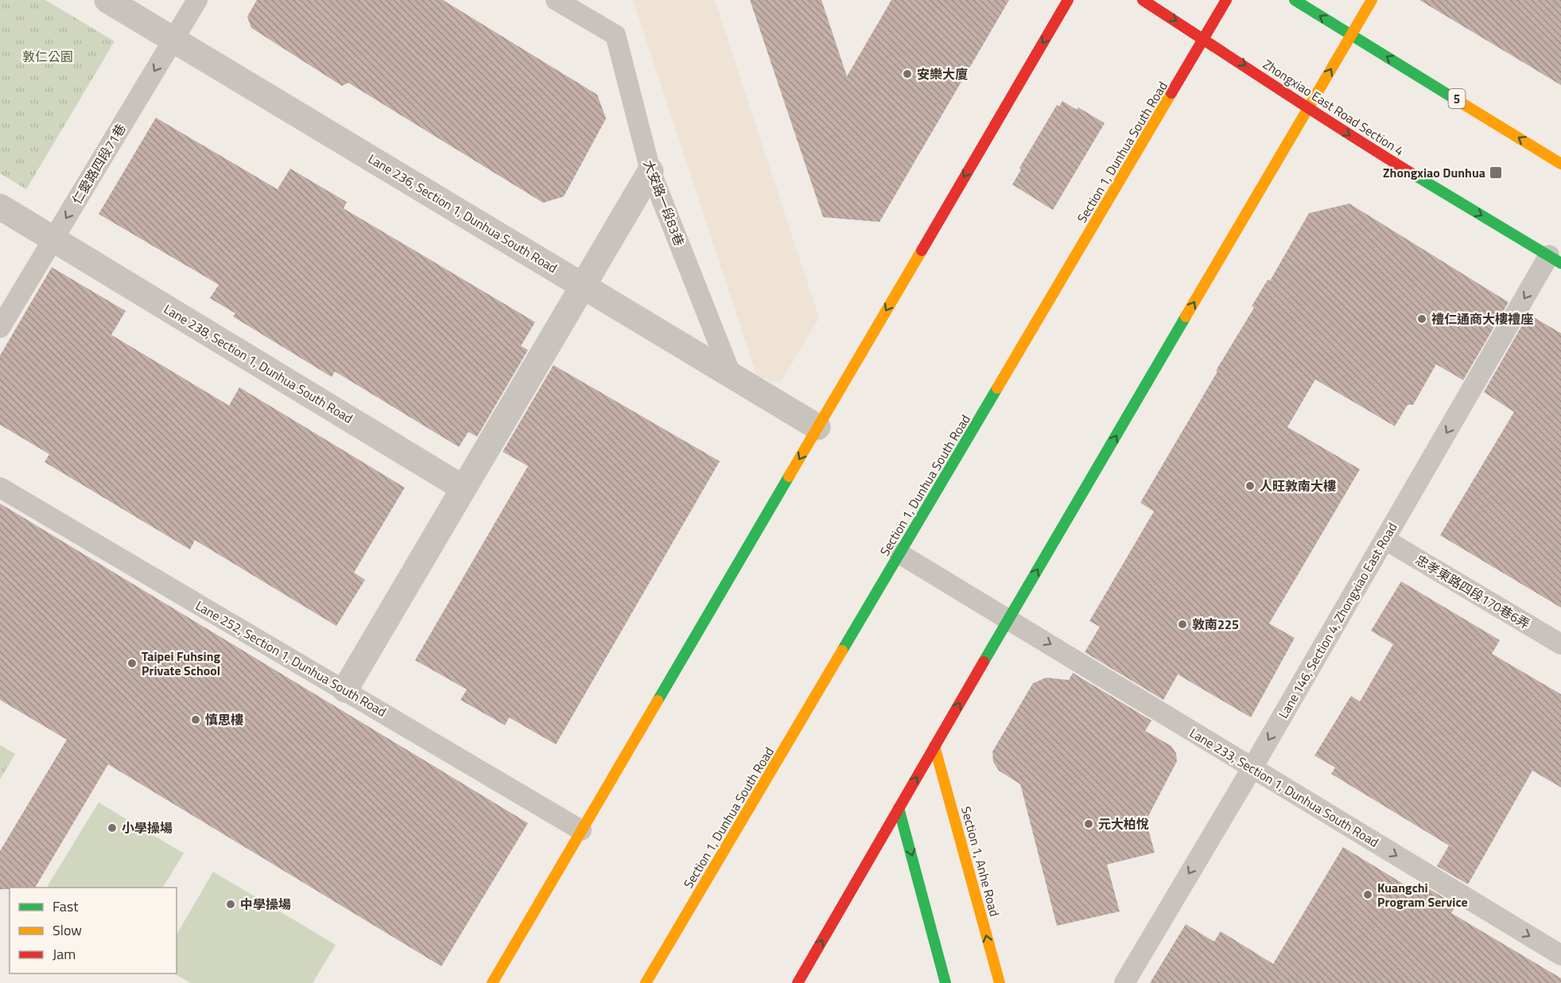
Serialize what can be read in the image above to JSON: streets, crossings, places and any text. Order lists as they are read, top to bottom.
{
  "streets": {
    "main road": [
      "5",
      "Zhongxiao East Road Section 4",
      "Section 1, Dunhua South Road",
      "Section 1, Anhe Road"
    ],
    "street": ["Lane 236, Section 1, Dunhua South Road", "Lane 238, Section 1, Dunhua South Road"],
    "lane": [
      "仁愛路四段71巷",
      "大安路一段83巷",
      "忠孝東路四段170巷6弄",
      "Lane 146, Section 4, Zhongxiao East Road",
      "Lane 252, Section 1, Dunhua South Road",
      "Lane 233, Section 1, Dunhua South Road"
    ]
  },
  "crossings": [
    ["Zhongxiao East Road Section 4", "Section 1, Dunhua South Road"],
    ["Zhongxiao East Road Section 4", "Lane 146, Section 4, Zhongxiao East Road"],
    ["Section 1, Dunhua South Road", "Lane 233, Section 1, Dunhua South Road"],
    ["仁愛路四段71巷", "Lane 236, Section 1, Dunhua South Road"],
    ["仁愛路四段71巷", "Lane 238, Section 1, Dunhua South Road"],
    ["大安路一段83巷", "Lane 236, Section 1, Dunhua South Road"],
    ["忠孝東路四段170巷6弄", "Lane 146, Section 4, Zhongxiao East Road"],
    ["Lane 146, Section 4, Zhongxiao East Road", "Lane 233, Section 1, Dunhua South Road"]
  ],
  "one_way": ["仁愛路四段71巷", "Lane 146, Section 4, Zhongxiao East Road", "Lane 233, Section 1, Dunhua South Road"],
  "parks": ["敦仁公園"],
  "places": {
    "other": [
      "安樂大廈",
      "禮仁通商大樓禮座",
      "人旺敦南大樓",
      "敦南225",
      "Taipei Fuhsing Private School",
      "慎思樓",
      "元大柏悅",
      "小學操場",
      "Kuangchi Program Service",
      "中學操場"
    ],
    "transit": ["Zhongxiao Dunhua"]
  },
  "legend": ["Fast", "Slow", "Jam"]
}
